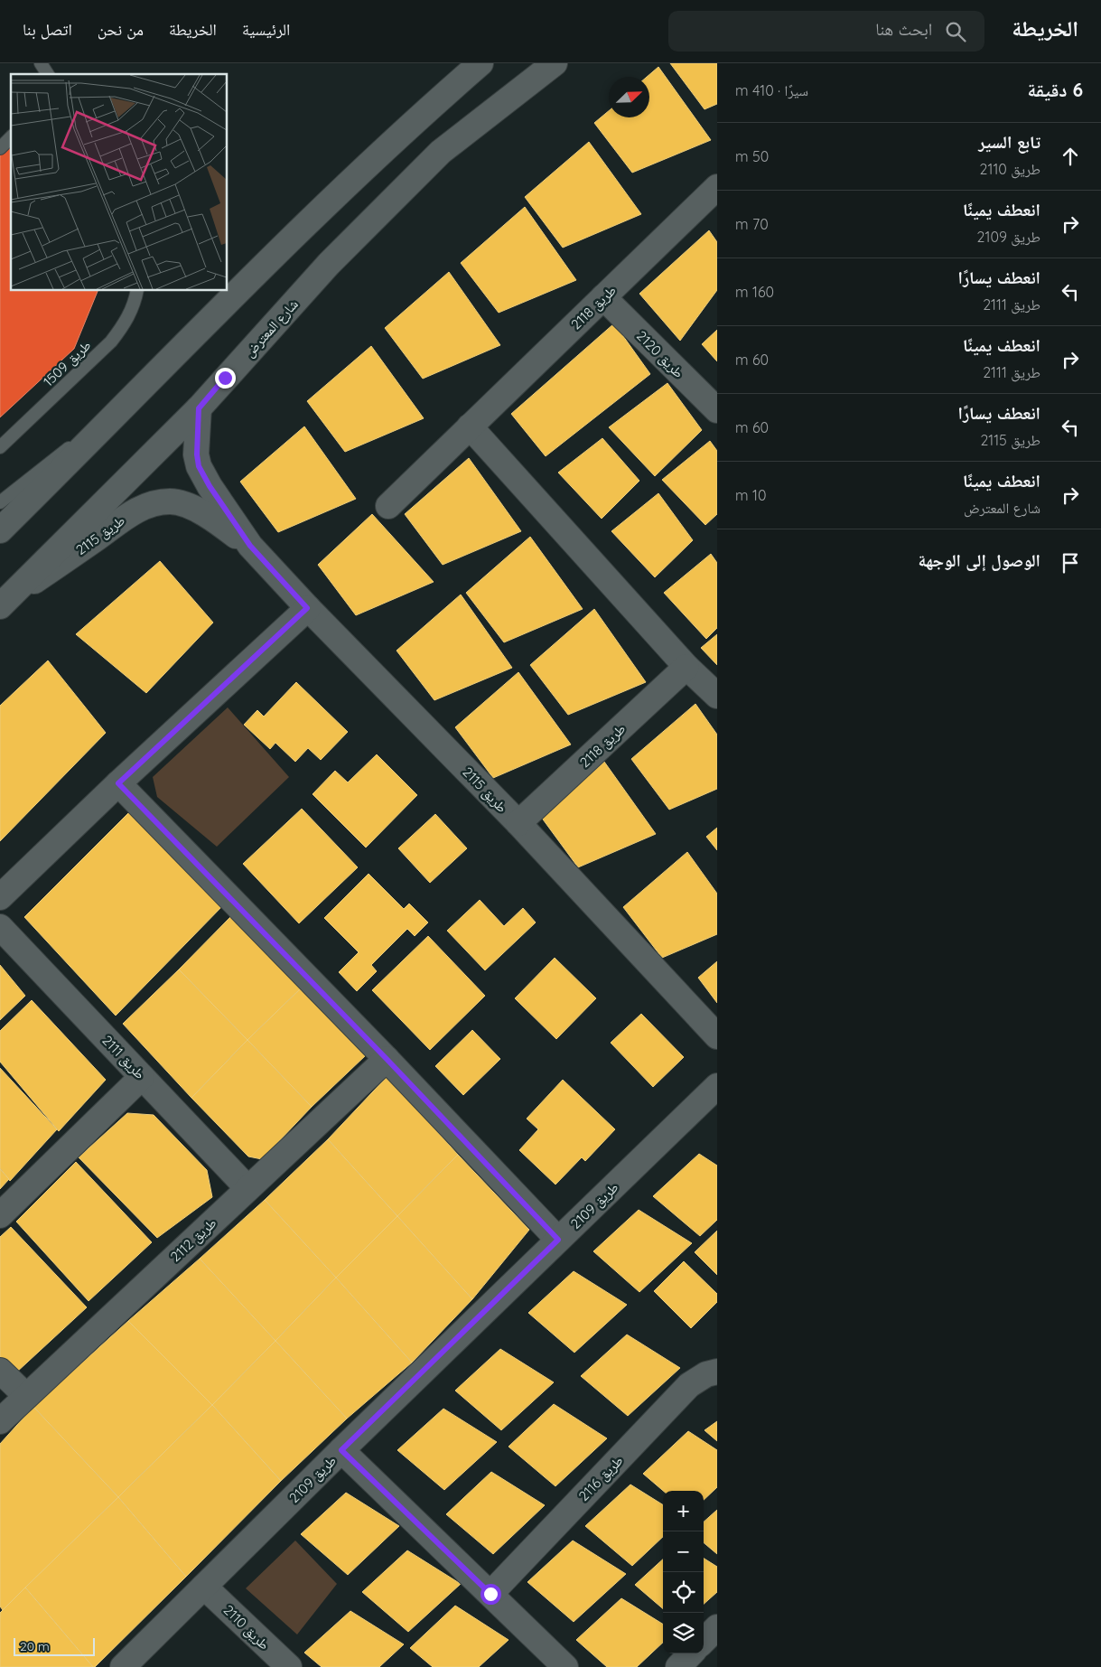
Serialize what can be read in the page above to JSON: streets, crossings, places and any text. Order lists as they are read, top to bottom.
{
  "streets": {
    "street": [
      "طريق 2118",
      "شارع المعترض",
      "طريق 2120",
      "طريق 2115",
      "طريق 2111",
      "طريق 2109",
      "طريق 2112",
      "طريق 2116",
      "طريق 2110"
    ],
    "lane": ["طريق 1509"]
  },
  "crossings": [
    ["طريق 2118", "طريق 2120"],
    ["طريق 2118", "طريق 2115"],
    ["شارع المعترض", "طريق 2115"],
    ["طريق 2111", "طريق 2112"],
    ["طريق 2109", "طريق 2110"]
  ],
  "scale_bar": "20 m",
  "north": "top right",
  "page": {
    "header": "الخريطة",
    "search": "ابحث هنا",
    "nav": [
      "الرئيسية",
      "الخريطة",
      "من نحن",
      "اتصل بنا"
    ],
    "heading": ["6 دقيقة", "سيرًا · 410 m"],
    "list": [
      ["تابع السير", "طريق 2110", "50 m"],
      ["انعطف يمينًا", "طريق 2109", "70 m"],
      ["انعطف يسارًا", "طريق 2111", "160 m"],
      ["انعطف يمينًا", "طريق 2111", "60 m"],
      ["انعطف يسارًا", "طريق 2115", "60 m"],
      ["انعطف يمينًا", "شارع المعترض", "10 m"],
      "الوصول إلى الوجهة"
    ],
    "map_buttons": ["+", "−"],
    "scale": "20 m"
  }
}
